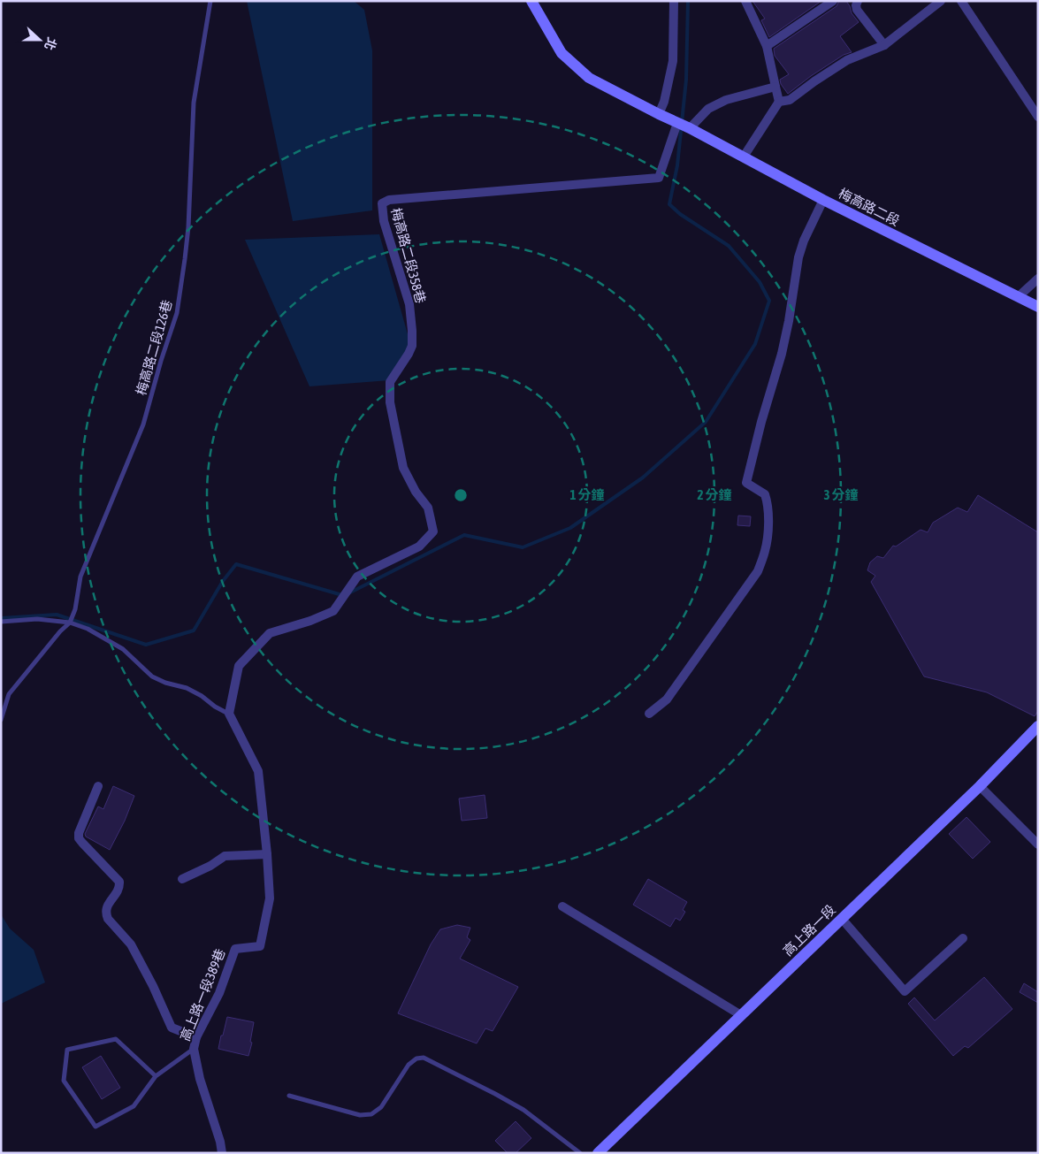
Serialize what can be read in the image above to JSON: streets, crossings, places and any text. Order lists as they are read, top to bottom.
{
  "streets": {
    "street": [
      "梅高路二段",
      "梅高路二段358巷",
      "高上路一段",
      "高上路一段389巷"
    ],
    "lane": ["梅高路二段126巷"]
  },
  "crossings": [
    ["梅高路二段", "梅高路二段358巷"],
    ["梅高路二段358巷", "高上路一段389巷"]
  ],
  "north": "right",
  "rings": ["1 分鐘", "2 分鐘", "3 分鐘"]
}
